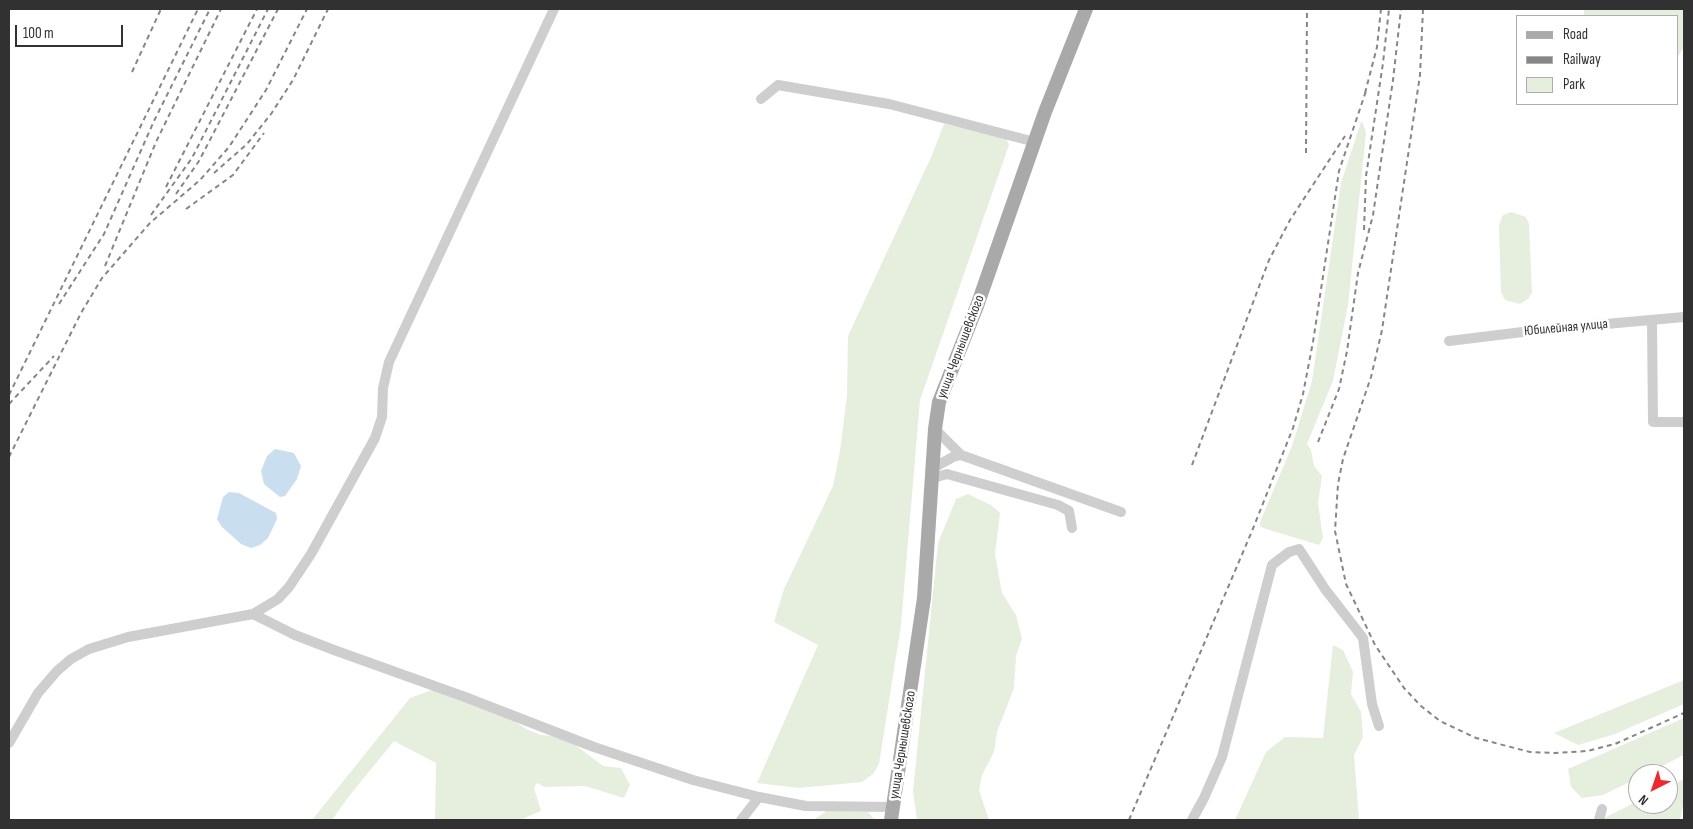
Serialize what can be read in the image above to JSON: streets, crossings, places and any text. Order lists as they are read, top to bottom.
{
  "streets": {
    "main road": ["улица Чернышевского"],
    "street": ["Юбилейная улица"]
  },
  "legend": ["Road", "Railway", "Park"],
  "scale_bar": "100 m",
  "north": "bottom left"
}
